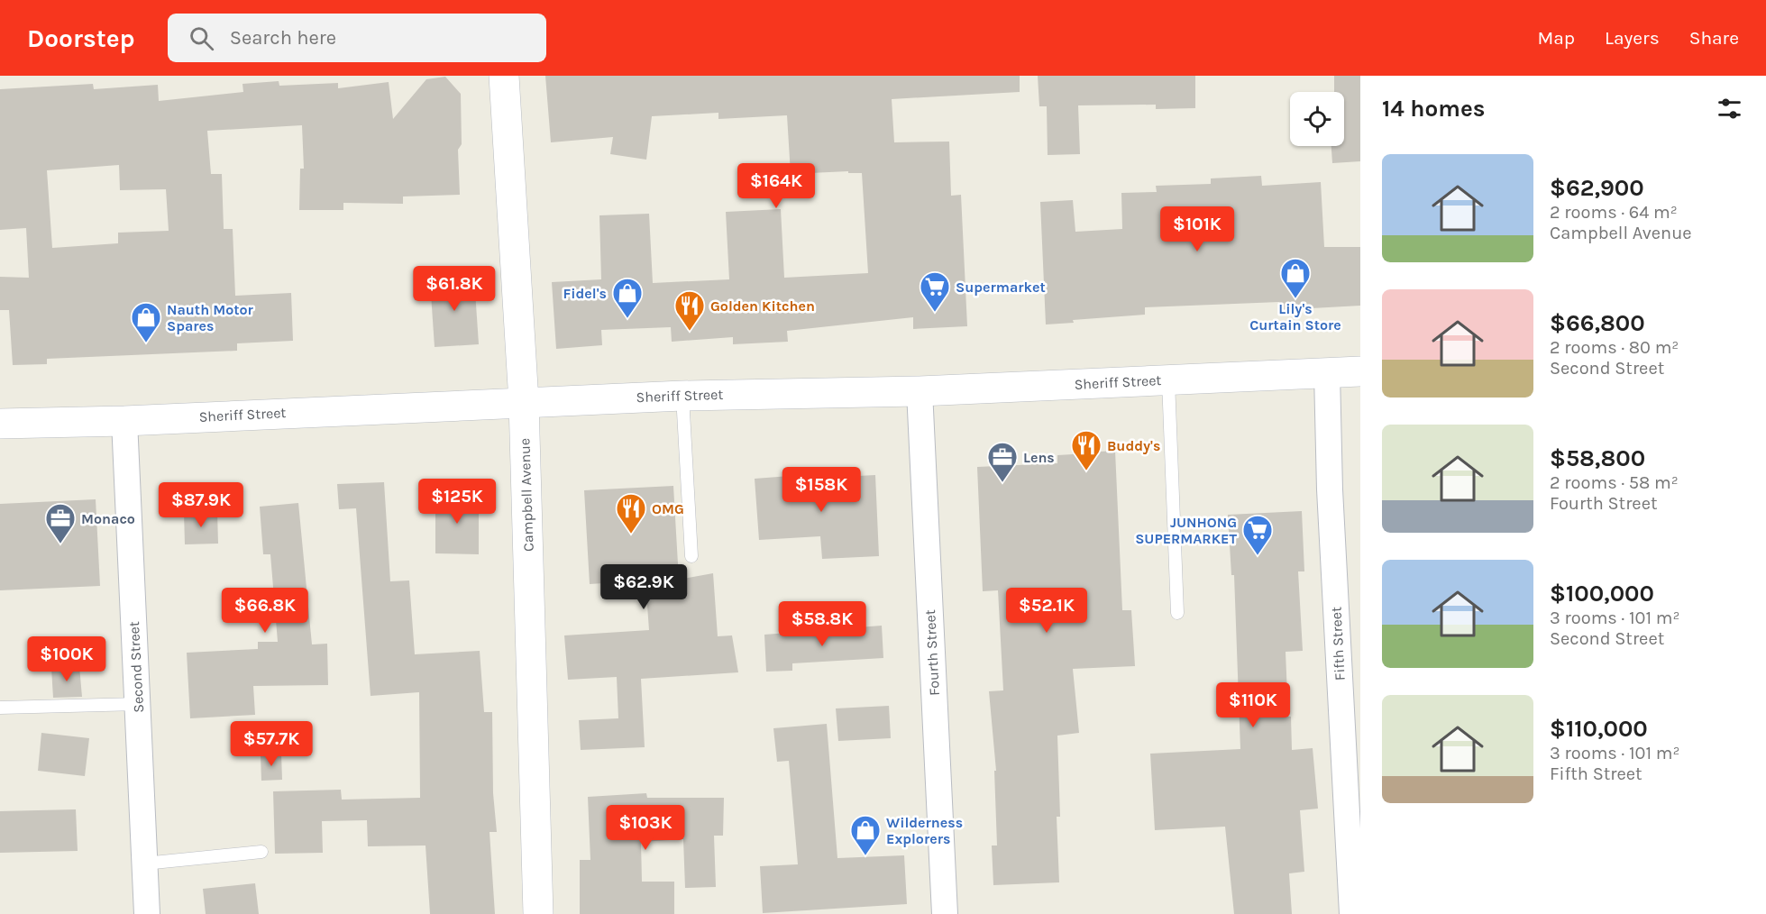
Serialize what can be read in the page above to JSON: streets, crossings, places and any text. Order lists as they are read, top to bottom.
{
  "streets": {
    "main road": ["Sheriff Street", "Campbell Avenue"],
    "street": ["Fifth Street", "Fourth Street", "Second Street"]
  },
  "crossings": [
    ["Sheriff Street", "Campbell Avenue"],
    ["Sheriff Street", "Fifth Street"],
    ["Sheriff Street", "Fourth Street"],
    ["Sheriff Street", "Second Street"]
  ],
  "places": {
    "shop": [
      "Lily's Curtain Store",
      "Fidel's",
      "Nauth Motor Spares",
      "Wilderness Explorers"
    ],
    "supermarket": ["Supermarket", "JUNHONG SUPERMARKET"],
    "restaurant": ["Golden Kitchen", "Buddy's", "OMG"],
    "office": ["Lens", "Monaco"]
  },
  "page": {
    "header": "Doorstep",
    "search": "Search here",
    "nav": ["Map", "Layers", "Share"],
    "heading": "14 homes",
    "list": [
      {
        "name": "$62,900",
        "note": "2 rooms · 64 m² · Campbell Avenue"
      },
      {
        "name": "$66,800",
        "note": "2 rooms · 80 m² · Second Street"
      },
      {
        "name": "$58,800",
        "note": "2 rooms · 58 m² · Fourth Street"
      },
      {
        "name": "$100,000",
        "note": "3 rooms · 101 m² · Second Street"
      },
      {
        "name": "$110,000",
        "note": "3 rooms · 101 m² · Fifth Street"
      }
    ],
    "price": [
      "$164K",
      "$101K",
      "$61.8K",
      "$158K",
      "$125K",
      "$87.9K",
      "$62.9K",
      "$66.8K",
      "$52.1K",
      "$58.8K",
      "$100K",
      "$110K",
      "$57.7K",
      "$103K"
    ]
  }
}
